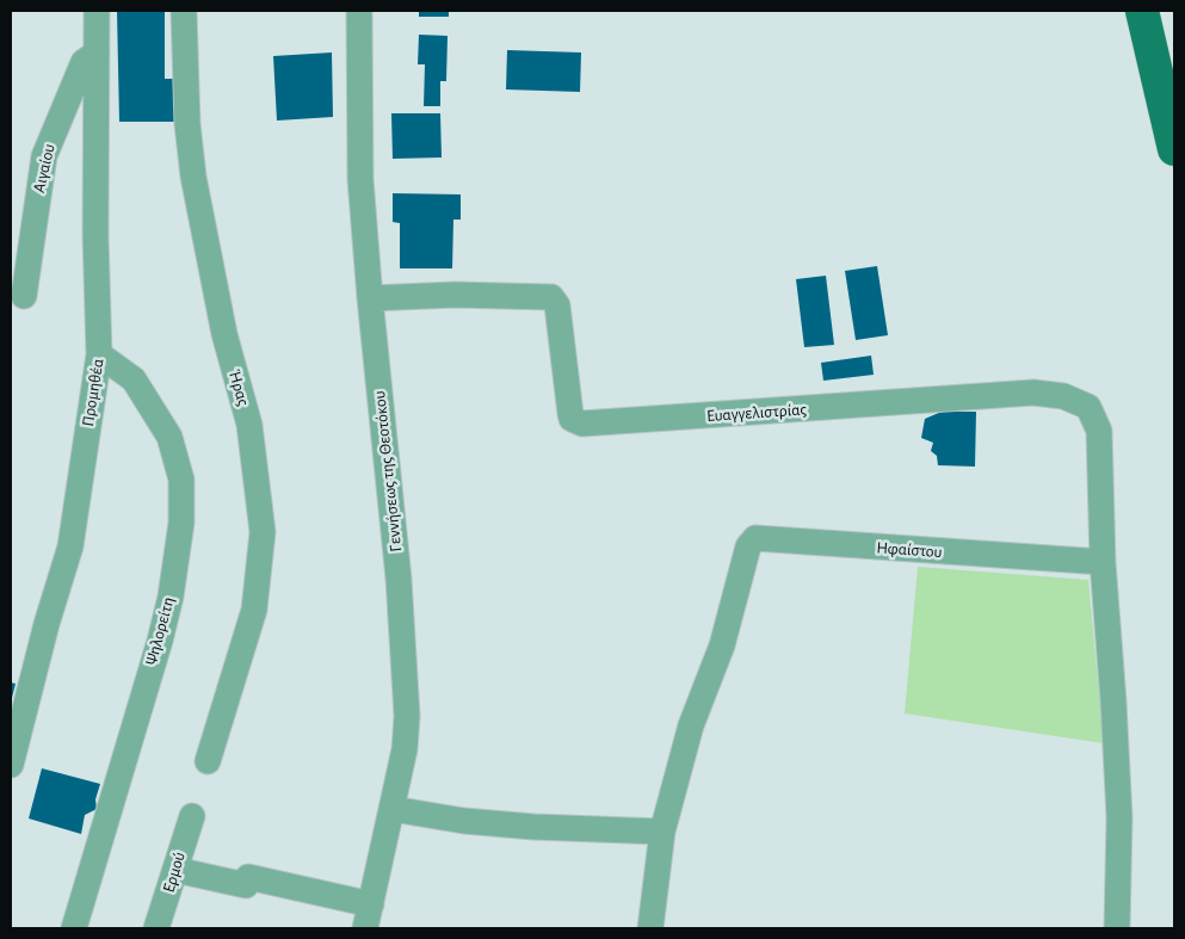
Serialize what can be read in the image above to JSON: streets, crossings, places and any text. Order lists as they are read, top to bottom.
{
  "streets": {
    "street": [
      "Αιγαίου",
      "Ήρας",
      "Προμηθέα",
      "Ευαγγελιστρίας",
      "Γεννήσεως της Θεοτόκου",
      "Ηφαίστου",
      "Ψηλορείτη",
      "Ερμού"
    ]
  },
  "crossings": [
    ["Αιγαίου", "Προμηθέα"],
    ["Προμηθέα", "Ψηλορείτη"],
    ["Ευαγγελιστρίας", "Γεννήσεως της Θεοτόκου"],
    ["Ευαγγελιστρίας", "Ηφαίστου"]
  ]
}
